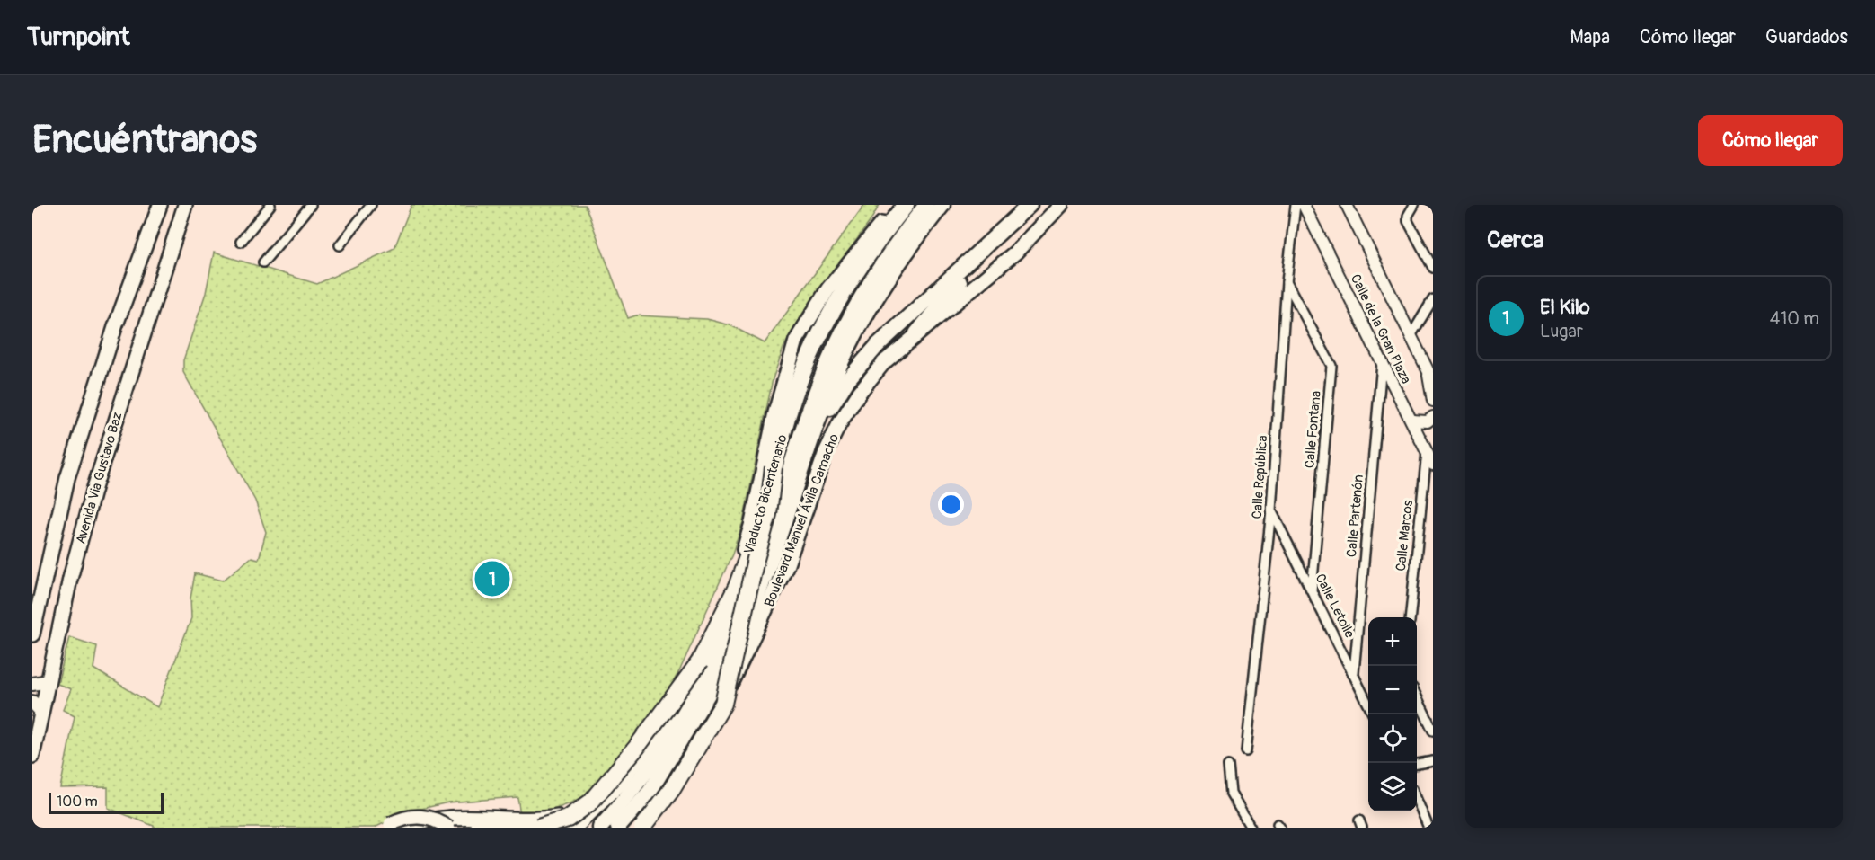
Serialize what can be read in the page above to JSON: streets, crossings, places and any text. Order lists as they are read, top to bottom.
{
  "streets": {
    "highway": ["Viaducto Bicentenario", "Boulevard Manuel Ávila Camacho"],
    "main road": ["Avenida Via Gustavo Baz"],
    "street": [
      "Calle de la Gran Plaza",
      "Calle Fontana",
      "Calle República",
      "Calle Partenón",
      "Calle Marcos",
      "Calle Letoile"
    ]
  },
  "crossings": [
    ["Calle de la Gran Plaza", "Calle Partenón"],
    ["Calle de la Gran Plaza", "Calle Marcos"],
    ["Calle Fontana", "Calle República"],
    ["Calle Fontana", "Calle Letoile"],
    ["Calle República", "Calle Letoile"],
    ["Calle Partenón", "Calle Letoile"]
  ],
  "scale_bar": "100 m",
  "page": {
    "header": "Turnpoint",
    "nav": ["Mapa", "Cómo llegar", "Guardados"],
    "buttons": "Cómo llegar",
    "title": "Encuéntranos",
    "heading": "Cerca",
    "list": [
      {
        "mark": "1",
        "name": "El Kilo",
        "note": "Lugar",
        "value": "410 m"
      }
    ],
    "pins": "1",
    "map_buttons": ["+", "−"],
    "scale": "100 m"
  }
}
